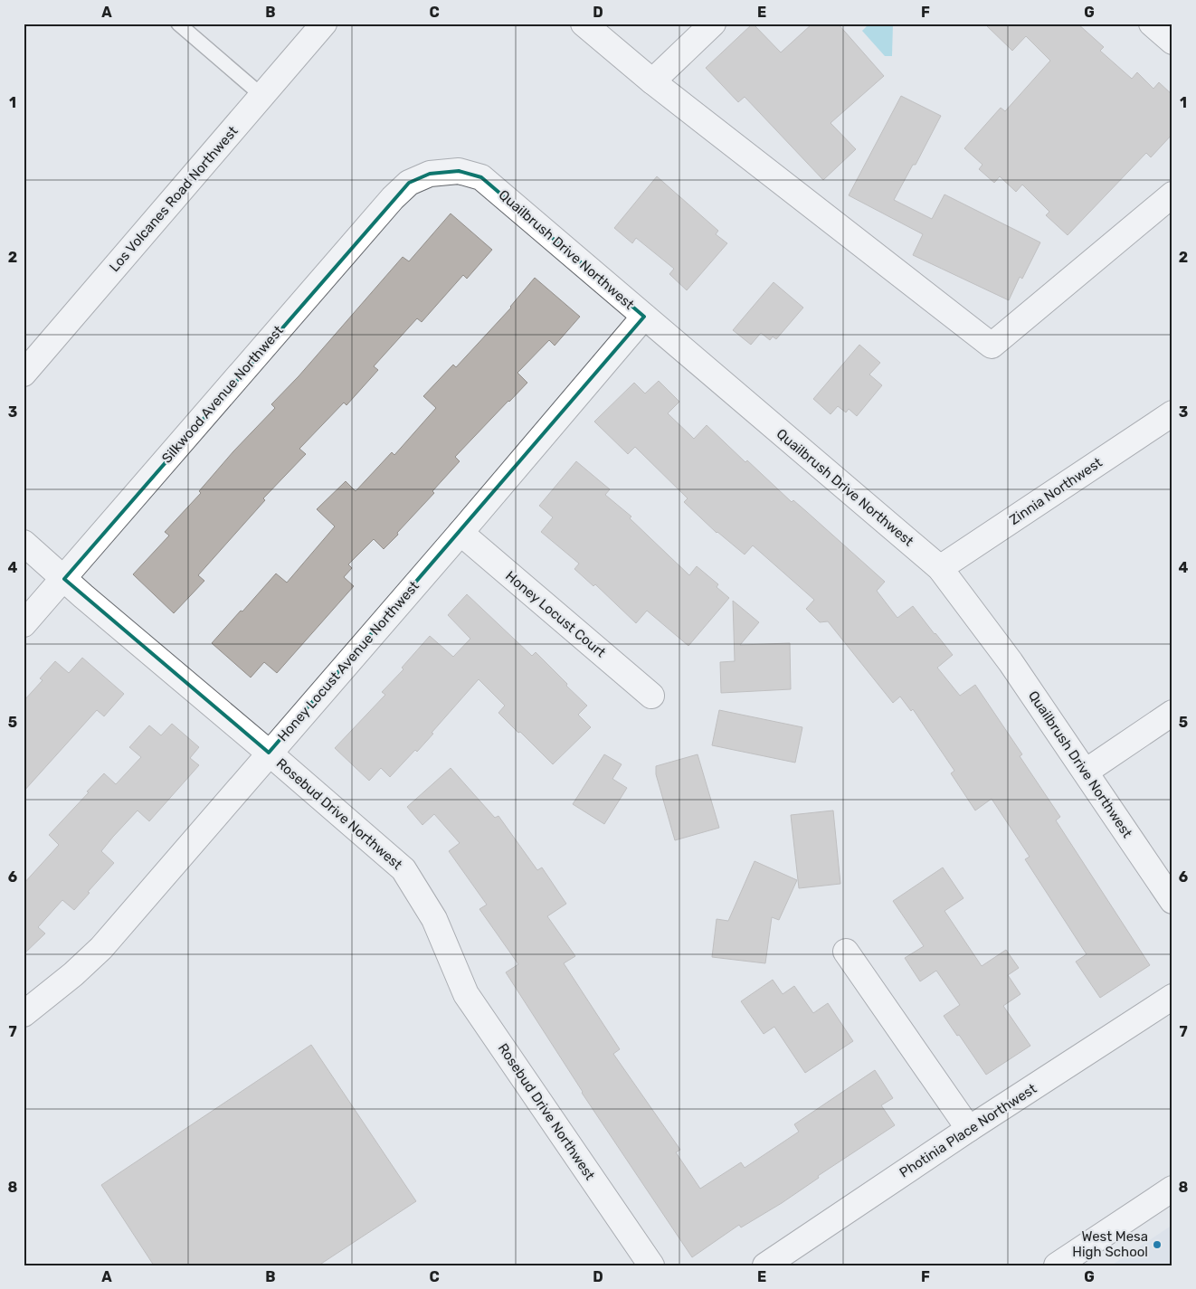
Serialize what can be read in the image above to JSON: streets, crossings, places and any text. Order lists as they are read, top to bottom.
{
  "streets": {
    "street": [
      "Los Volcanes Road Northwest",
      "Quailbrush Drive Northwest",
      "Silkwood Avenue Northwest",
      "Zinnia Northwest",
      "Honey Locust Court",
      "Honey Locust Avenue Northwest",
      "Rosebud Drive Northwest",
      "Photinia Place Northwest"
    ]
  },
  "crossings": [
    ["Quailbrush Drive Northwest", "Silkwood Avenue Northwest"],
    ["Quailbrush Drive Northwest", "Zinnia Northwest"],
    ["Quailbrush Drive Northwest", "Honey Locust Avenue Northwest"],
    ["Silkwood Avenue Northwest", "Rosebud Drive Northwest"],
    ["Honey Locust Court", "Honey Locust Avenue Northwest"],
    ["Honey Locust Avenue Northwest", "Rosebud Drive Northwest"]
  ],
  "places": ["West Mesa High School"],
  "grid": {
    "columns": [
      "A",
      "B",
      "C",
      "D",
      "E",
      "F",
      "G"
    ],
    "rows": [
      "1",
      "2",
      "3",
      "4",
      "5",
      "6",
      "7",
      "8"
    ]
  }
}
